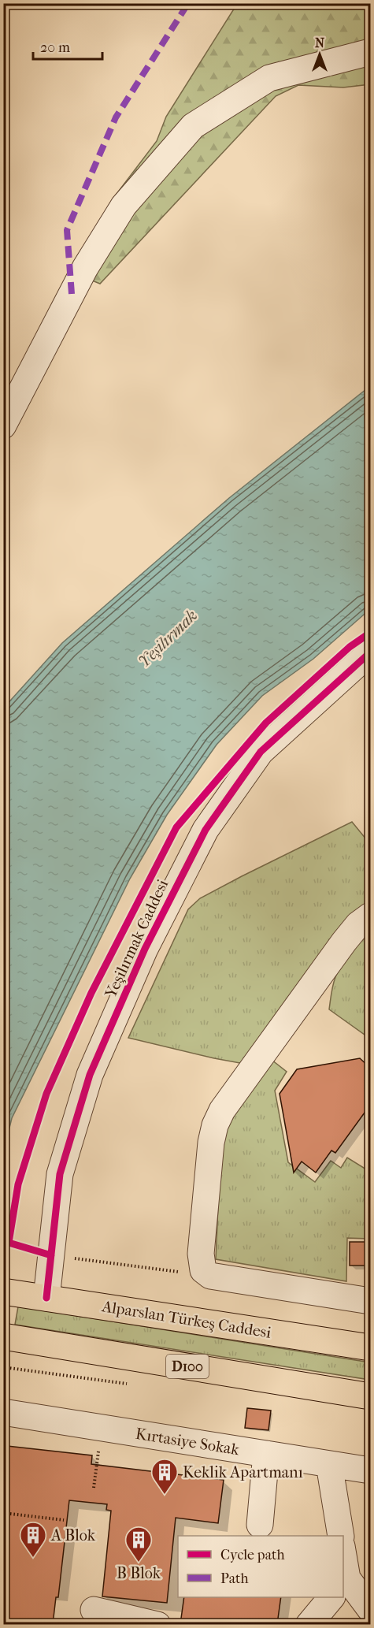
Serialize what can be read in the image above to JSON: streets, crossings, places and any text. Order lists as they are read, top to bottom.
{
  "streets": {
    "highway": ["Alparslan Türkeş Caddesi", "D100"],
    "street": ["Yeşilırmak Caddesi", "Kırtasiye Sokak"]
  },
  "crossings": [
    ["Yeşilırmak Caddesi", "Alparslan Türkeş Caddesi"]
  ],
  "water": ["Yeşilırmak"],
  "places": {
    "building": ["Keklik Apartmanı", "A Blok", "B Blok"]
  },
  "legend": ["Cycle path", "Path"],
  "scale_bar": "20 m",
  "north": "top"
}
